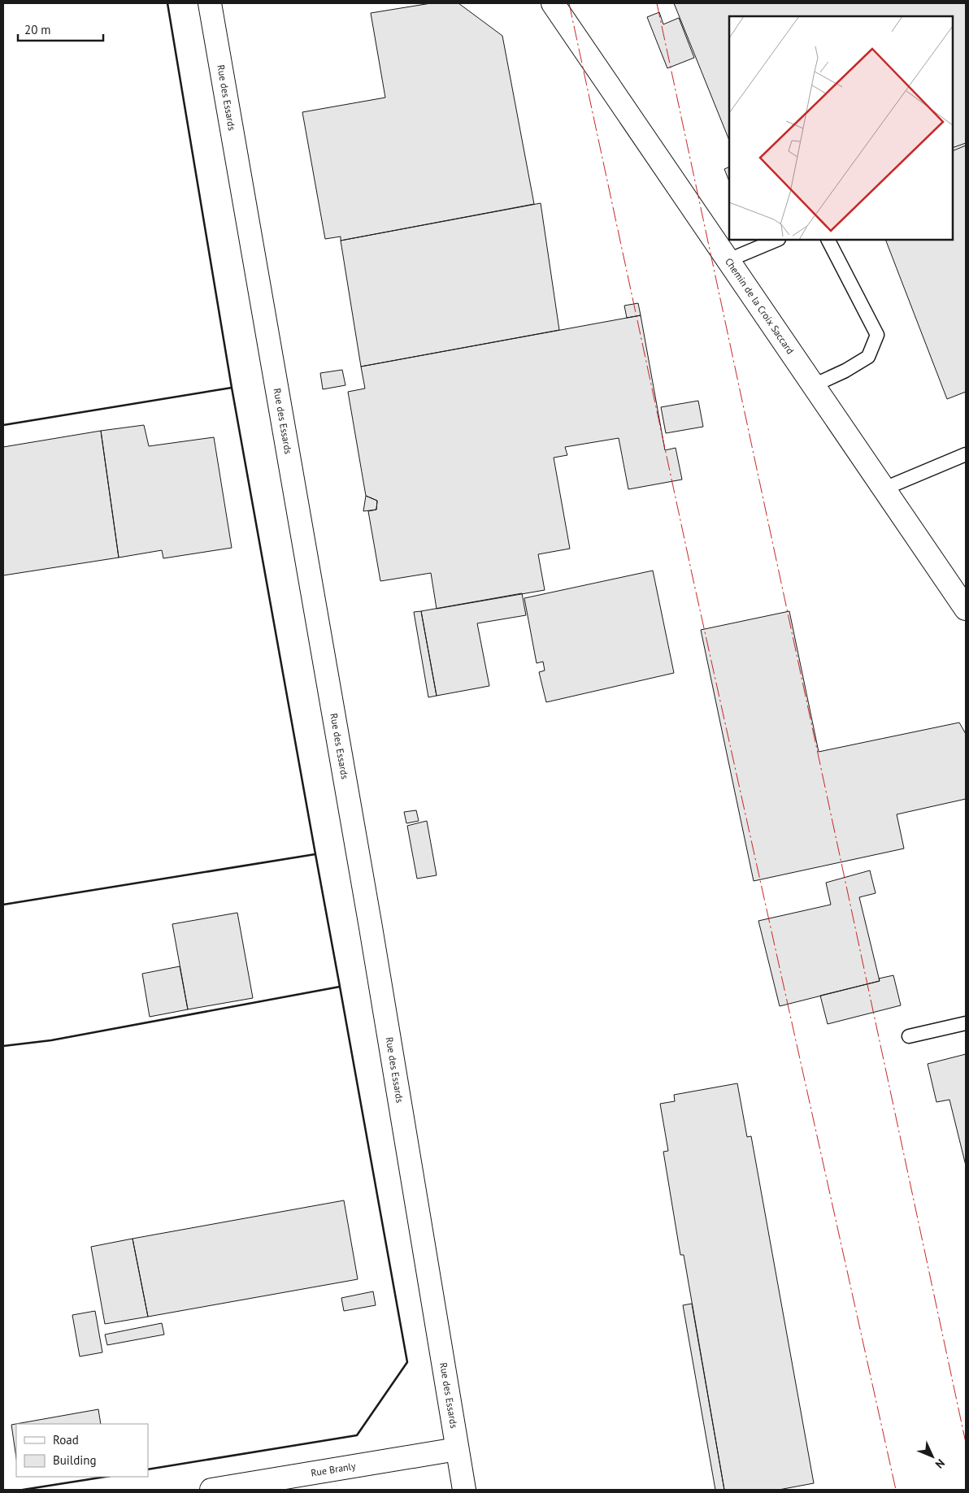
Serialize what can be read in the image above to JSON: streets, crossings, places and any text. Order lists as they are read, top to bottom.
{
  "streets": {
    "street": ["Rue des Essards", "Chemin de la Croix Saccard", "Rue Branly"]
  },
  "crossings": [
    ["Rue des Essards", "Rue Branly"]
  ],
  "legend": ["Road", "Building"],
  "scale_bar": "20 m",
  "north": "bottom right"
}
